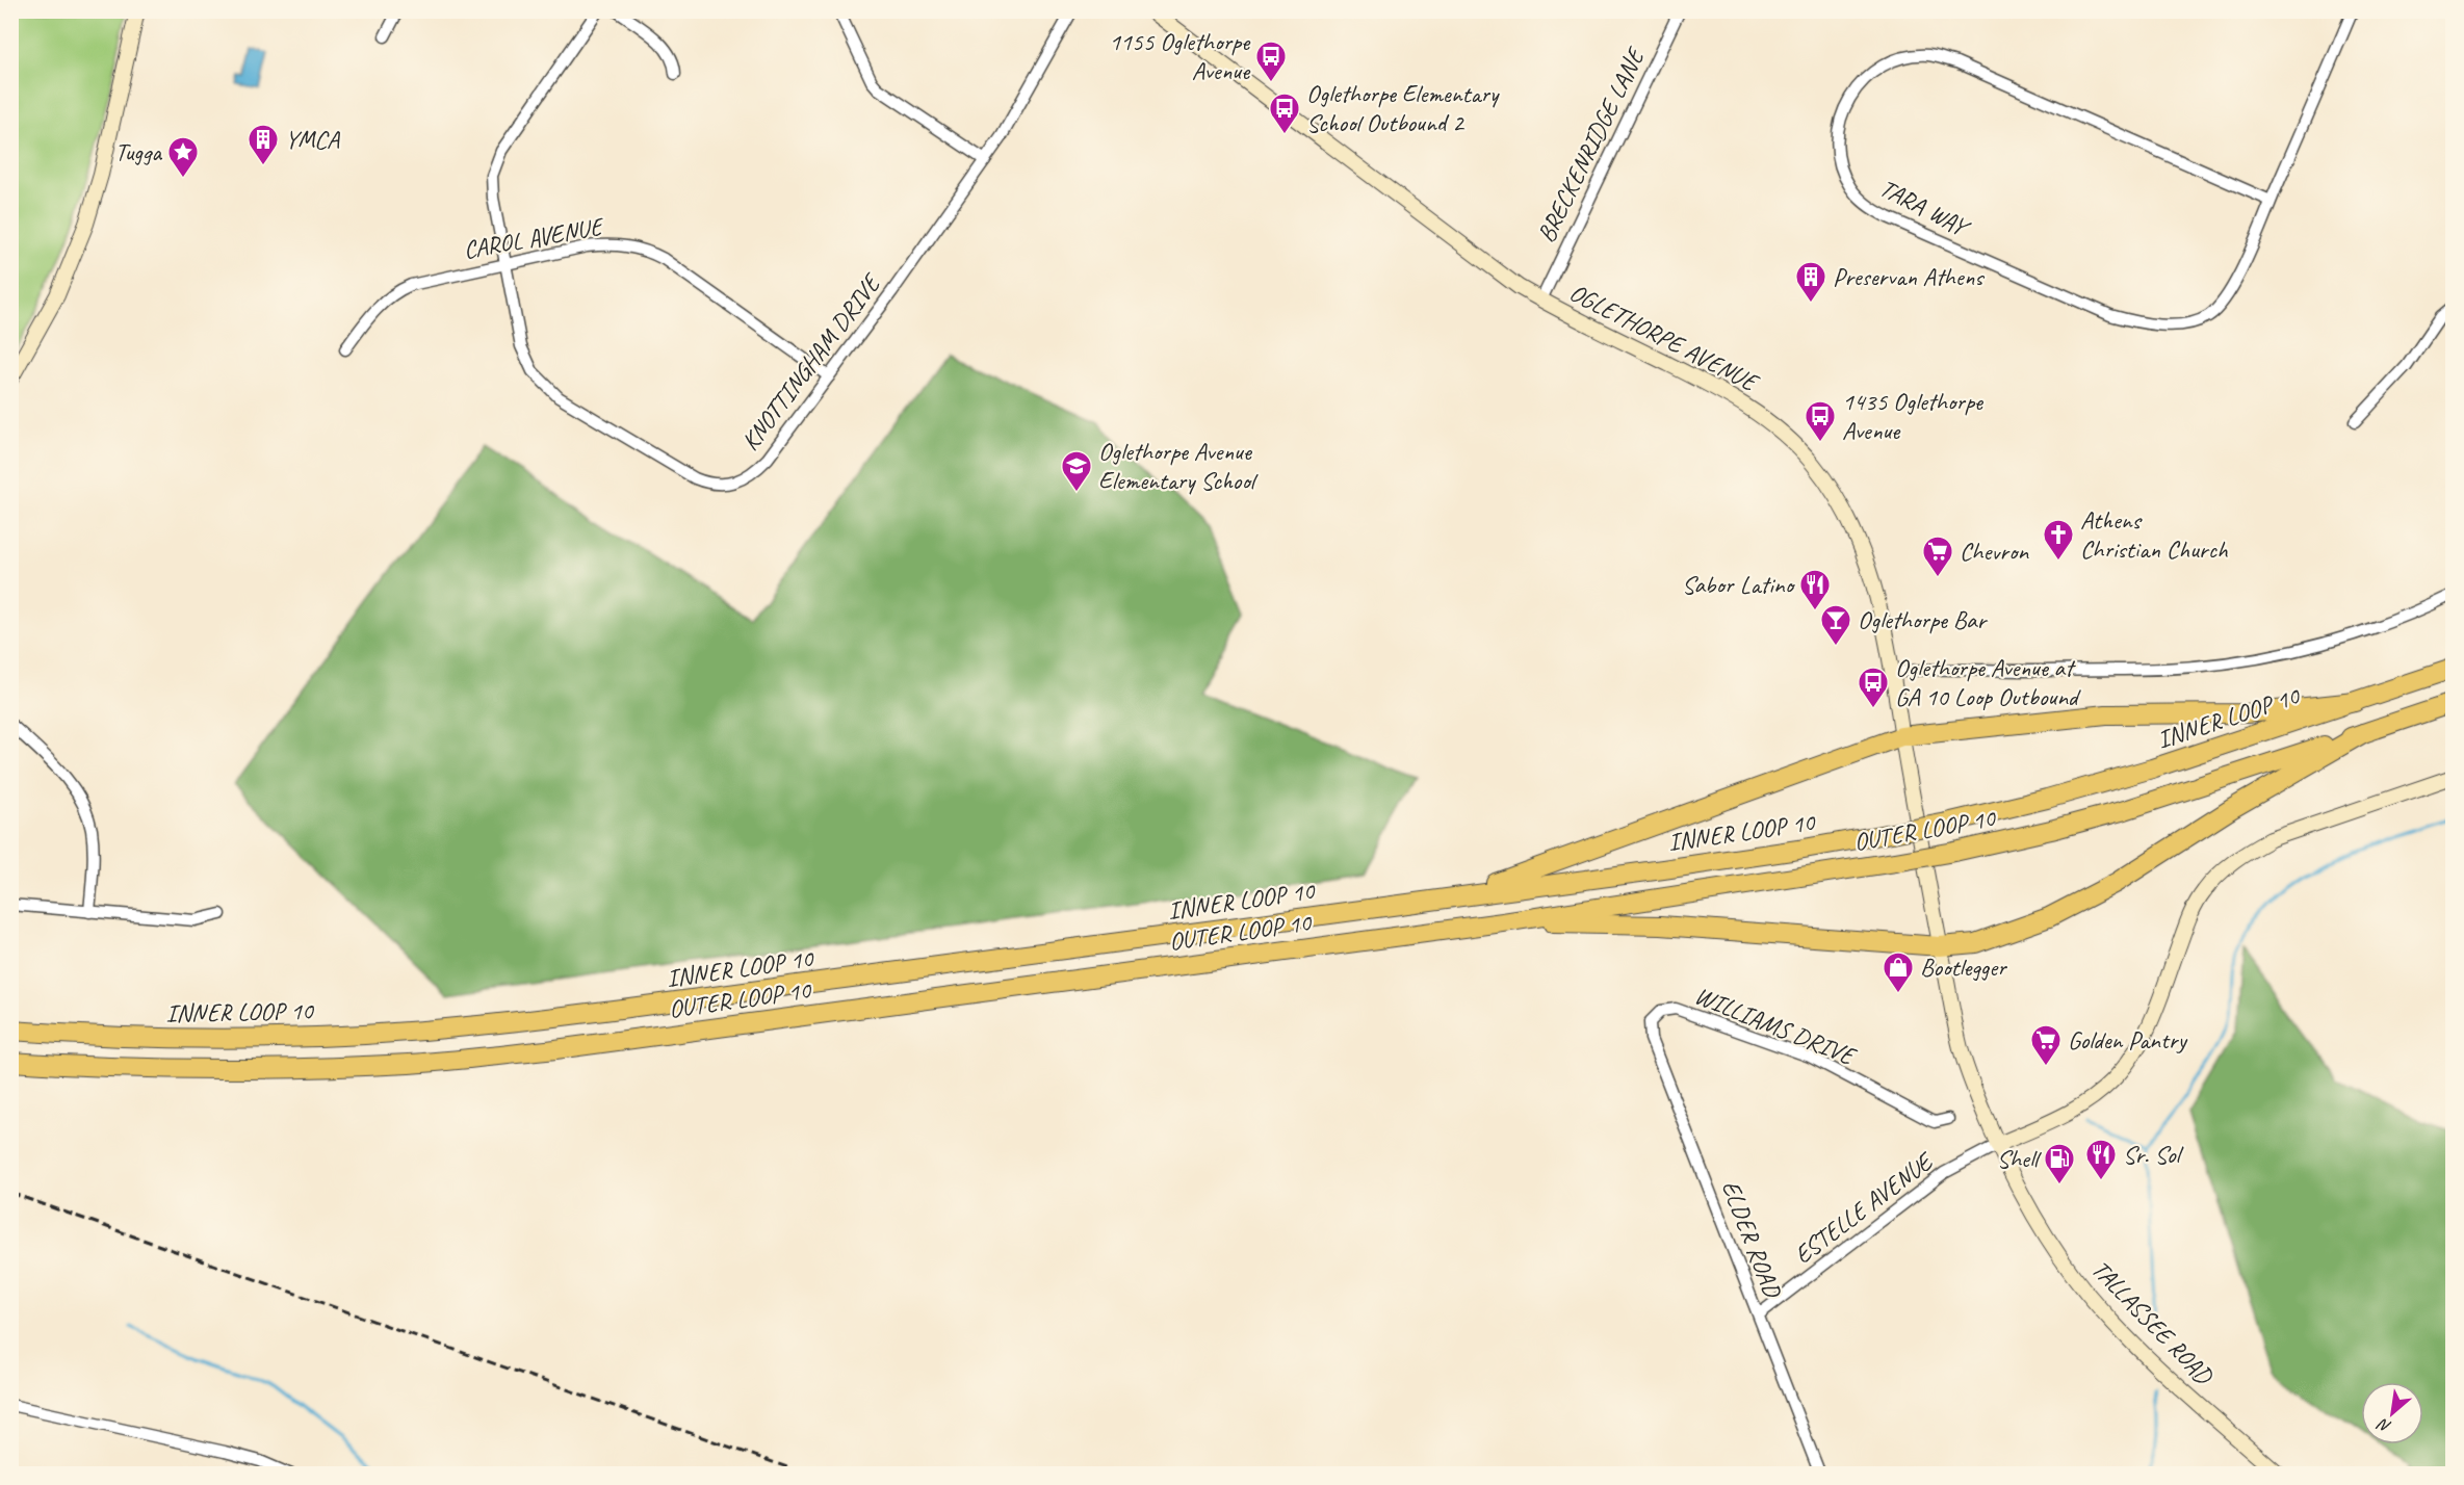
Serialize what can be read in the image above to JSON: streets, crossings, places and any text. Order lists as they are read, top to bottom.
{
  "streets": {
    "highway": ["INNER LOOP 10", "OUTER LOOP 10"],
    "main road": ["OGLETHORPE AVENUE", "TALLASSEE ROAD"],
    "street": [
      "BRECKENRIDGE LANE",
      "TARA WAY",
      "CAROL AVENUE",
      "KNOTTINGHAM DRIVE",
      "WILLIAMS DRIVE",
      "ESTELLE AVENUE",
      "ELDER ROAD"
    ]
  },
  "crossings": [
    ["BRECKENRIDGE LANE", "OGLETHORPE AVENUE"],
    ["CAROL AVENUE", "KNOTTINGHAM DRIVE"],
    ["OGLETHORPE AVENUE", "TALLASSEE ROAD"],
    ["WILLIAMS DRIVE", "ELDER ROAD"],
    ["ESTELLE AVENUE", "ELDER ROAD"],
    ["ESTELLE AVENUE", "TALLASSEE ROAD"]
  ],
  "places": {
    "bus stop": [
      "1155 Oglethorpe Avenue",
      "Oglethorpe Elementary School Outbound 2",
      "1435 Oglethorpe Avenue",
      "Oglethorpe Avenue at GA 10 Loop Outbound"
    ],
    "building": ["YMCA", "Preservan Athens"],
    "place": ["Tugga"],
    "school or university": ["Oglethorpe Avenue Elementary School"],
    "church": ["Athens Christian Church"],
    "supermarket": ["Chevron", "Golden Pantry"],
    "restaurant": ["Sabor Latino", "Sr. Sol"],
    "bar": ["Oglethorpe Bar"],
    "shop": ["Bootlegger"],
    "fuel station": ["Shell"]
  },
  "north": "bottom left"
}
